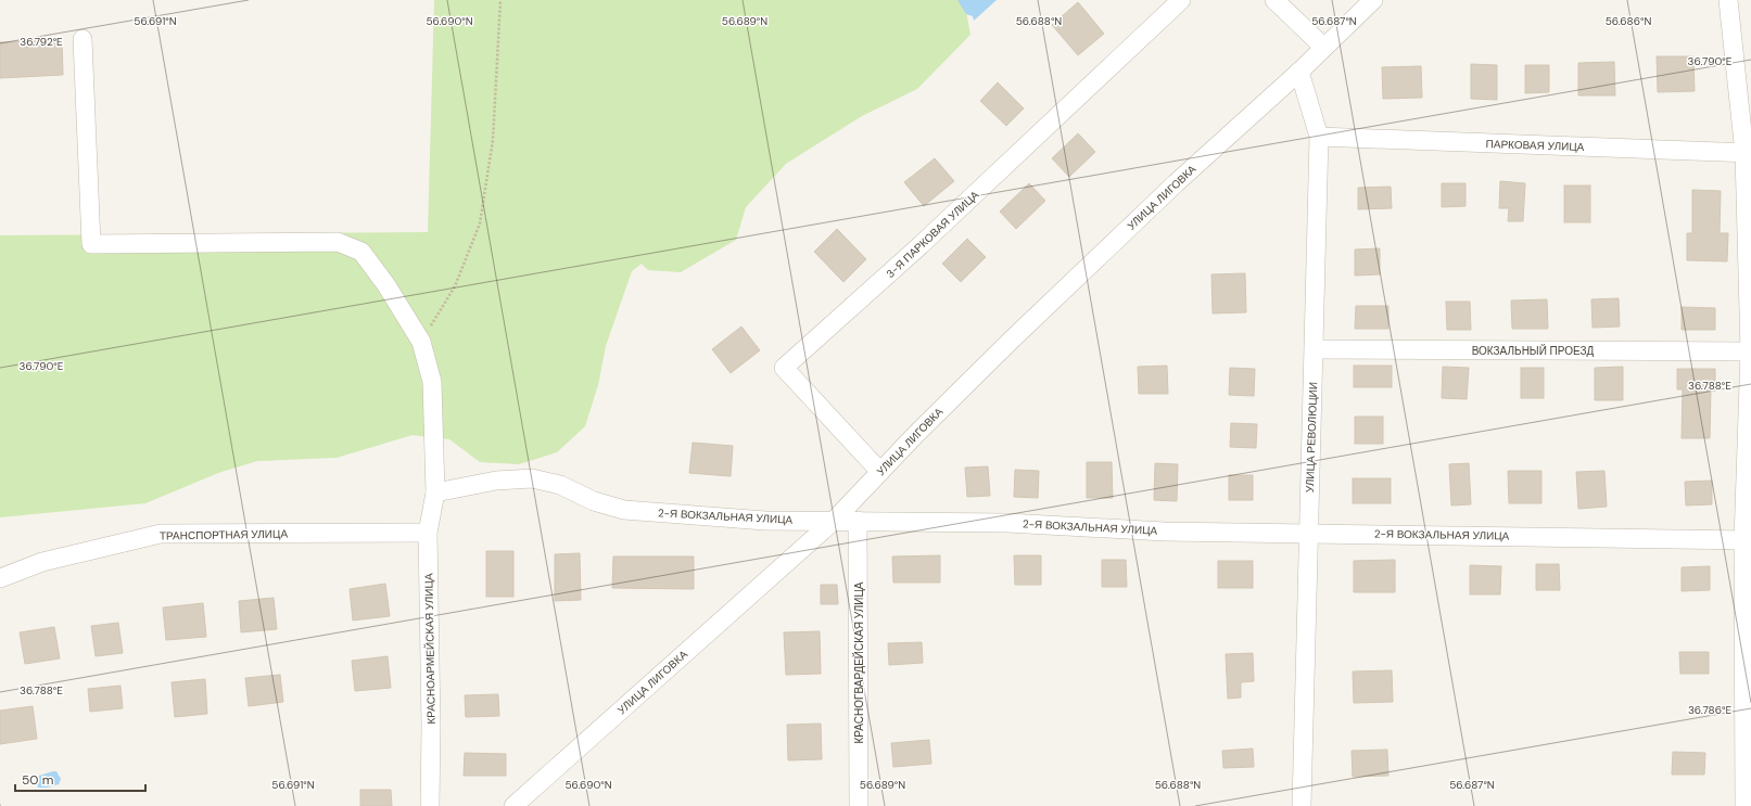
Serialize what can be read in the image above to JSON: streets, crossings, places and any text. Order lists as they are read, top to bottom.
{
  "streets": {
    "street": [
      "ПАРКОВАЯ УЛИЦА",
      "УЛИЦА ЛИГОВКА",
      "3-Я ПАРКОВАЯ УЛИЦА",
      "ВОКЗАЛЬНЫЙ ПРОЕЗД",
      "УЛИЦА РЕВОЛЮЦИИ",
      "2-Я ВОКЗАЛЬНАЯ УЛИЦА",
      "ТРАНСПОРТНАЯ УЛИЦА",
      "КРАСНОАРМЕЙСКАЯ УЛИЦА",
      "КРАСНОГВАРДЕЙСКАЯ УЛИЦА"
    ]
  },
  "crossings": [
    ["ПАРКОВАЯ УЛИЦА", "УЛИЦА РЕВОЛЮЦИИ"],
    ["УЛИЦА ЛИГОВКА", "3-Я ПАРКОВАЯ УЛИЦА"],
    ["УЛИЦА ЛИГОВКА", "УЛИЦА РЕВОЛЮЦИИ"],
    ["УЛИЦА ЛИГОВКА", "2-Я ВОКЗАЛЬНАЯ УЛИЦА"],
    ["ВОКЗАЛЬНЫЙ ПРОЕЗД", "УЛИЦА РЕВОЛЮЦИИ"],
    ["УЛИЦА РЕВОЛЮЦИИ", "2-Я ВОКЗАЛЬНАЯ УЛИЦА"],
    ["2-Я ВОКЗАЛЬНАЯ УЛИЦА", "КРАСНОАРМЕЙСКАЯ УЛИЦА"],
    ["2-Я ВОКЗАЛЬНАЯ УЛИЦА", "КРАСНОГВАРДЕЙСКАЯ УЛИЦА"],
    ["ТРАНСПОРТНАЯ УЛИЦА", "КРАСНОАРМЕЙСКАЯ УЛИЦА"]
  ],
  "scale_bar": "50 m",
  "coordinates": [
    "56.691°N",
    "56.688°N",
    "56.687°N",
    "56.686°N",
    "56.690°N",
    "56.689°N",
    "36.792°E",
    "36.790°E",
    "36.788°E",
    "36.786°E"
  ]
}
